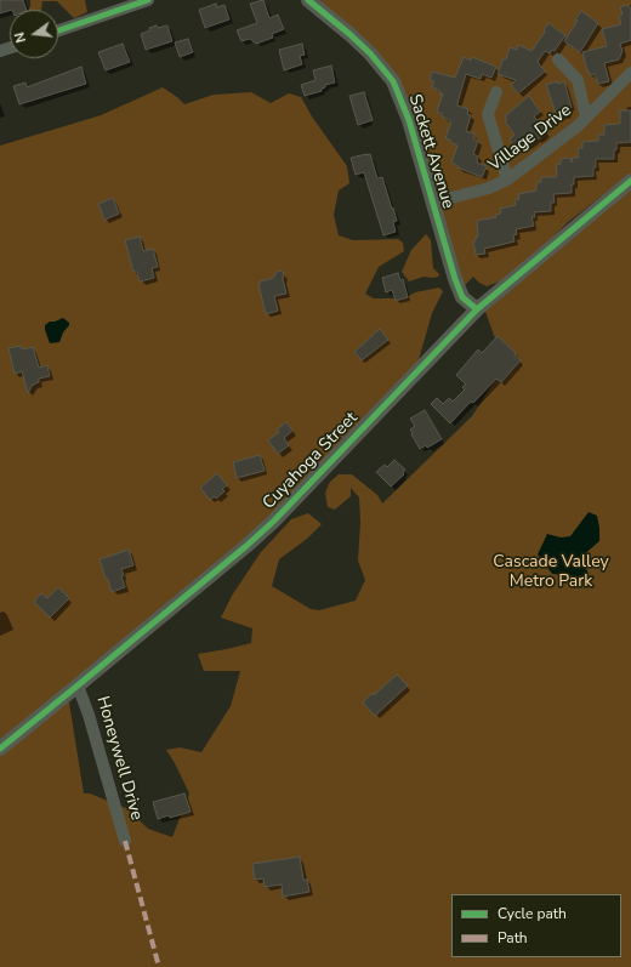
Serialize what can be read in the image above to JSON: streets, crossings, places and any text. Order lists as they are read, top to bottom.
{
  "streets": {
    "street": [
      "Village Drive",
      "Sackett Avenue",
      "Cuyahoga Street",
      "Honeywell Drive"
    ]
  },
  "crossings": [
    ["Village Drive", "Sackett Avenue"],
    ["Sackett Avenue", "Cuyahoga Street"],
    ["Cuyahoga Street", "Honeywell Drive"]
  ],
  "parks": ["Cascade Valley Metro Park"],
  "legend": ["Cycle path", "Path"],
  "north": "left"
}
